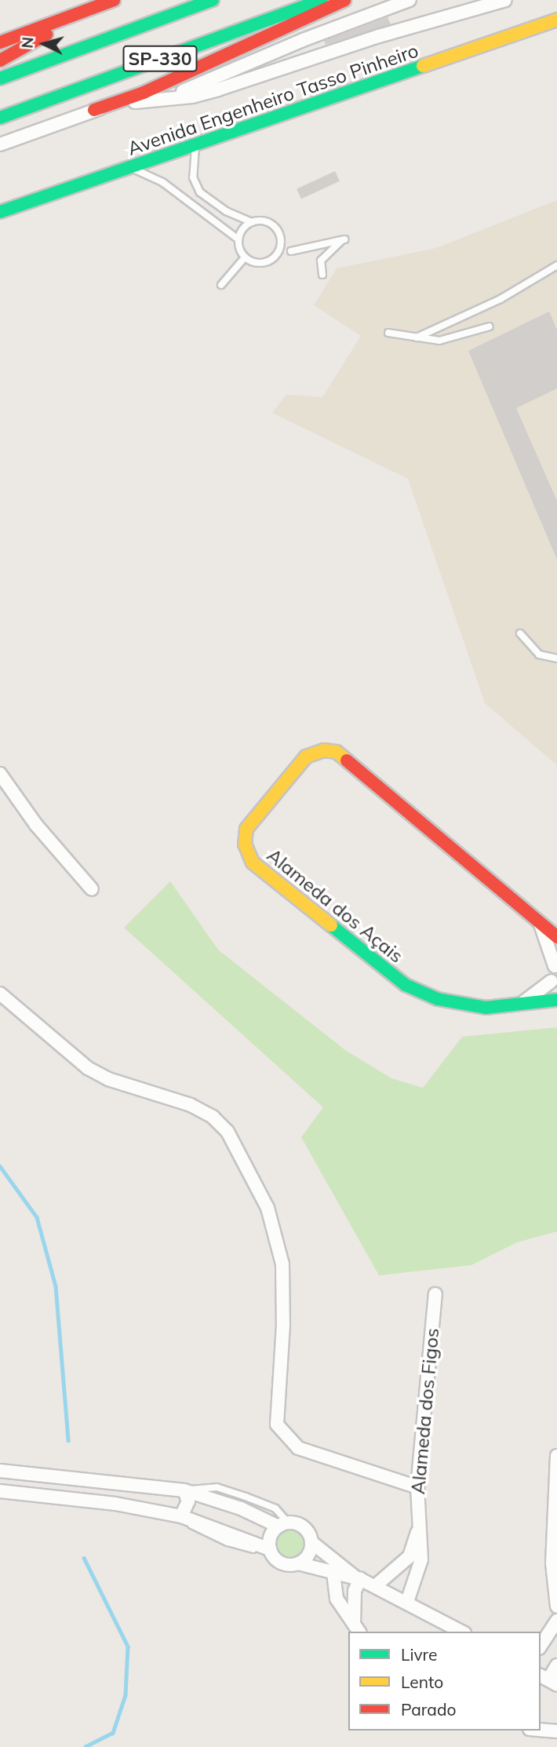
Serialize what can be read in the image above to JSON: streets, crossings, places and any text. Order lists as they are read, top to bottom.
{
  "streets": {
    "main road": ["SP-330", "Avenida Engenheiro Tasso Pinheiro", "Alameda dos Açais"],
    "street": ["Alameda dos Figos"]
  },
  "legend": ["Livre", "Lento", "Parado"],
  "north": "left"
}
